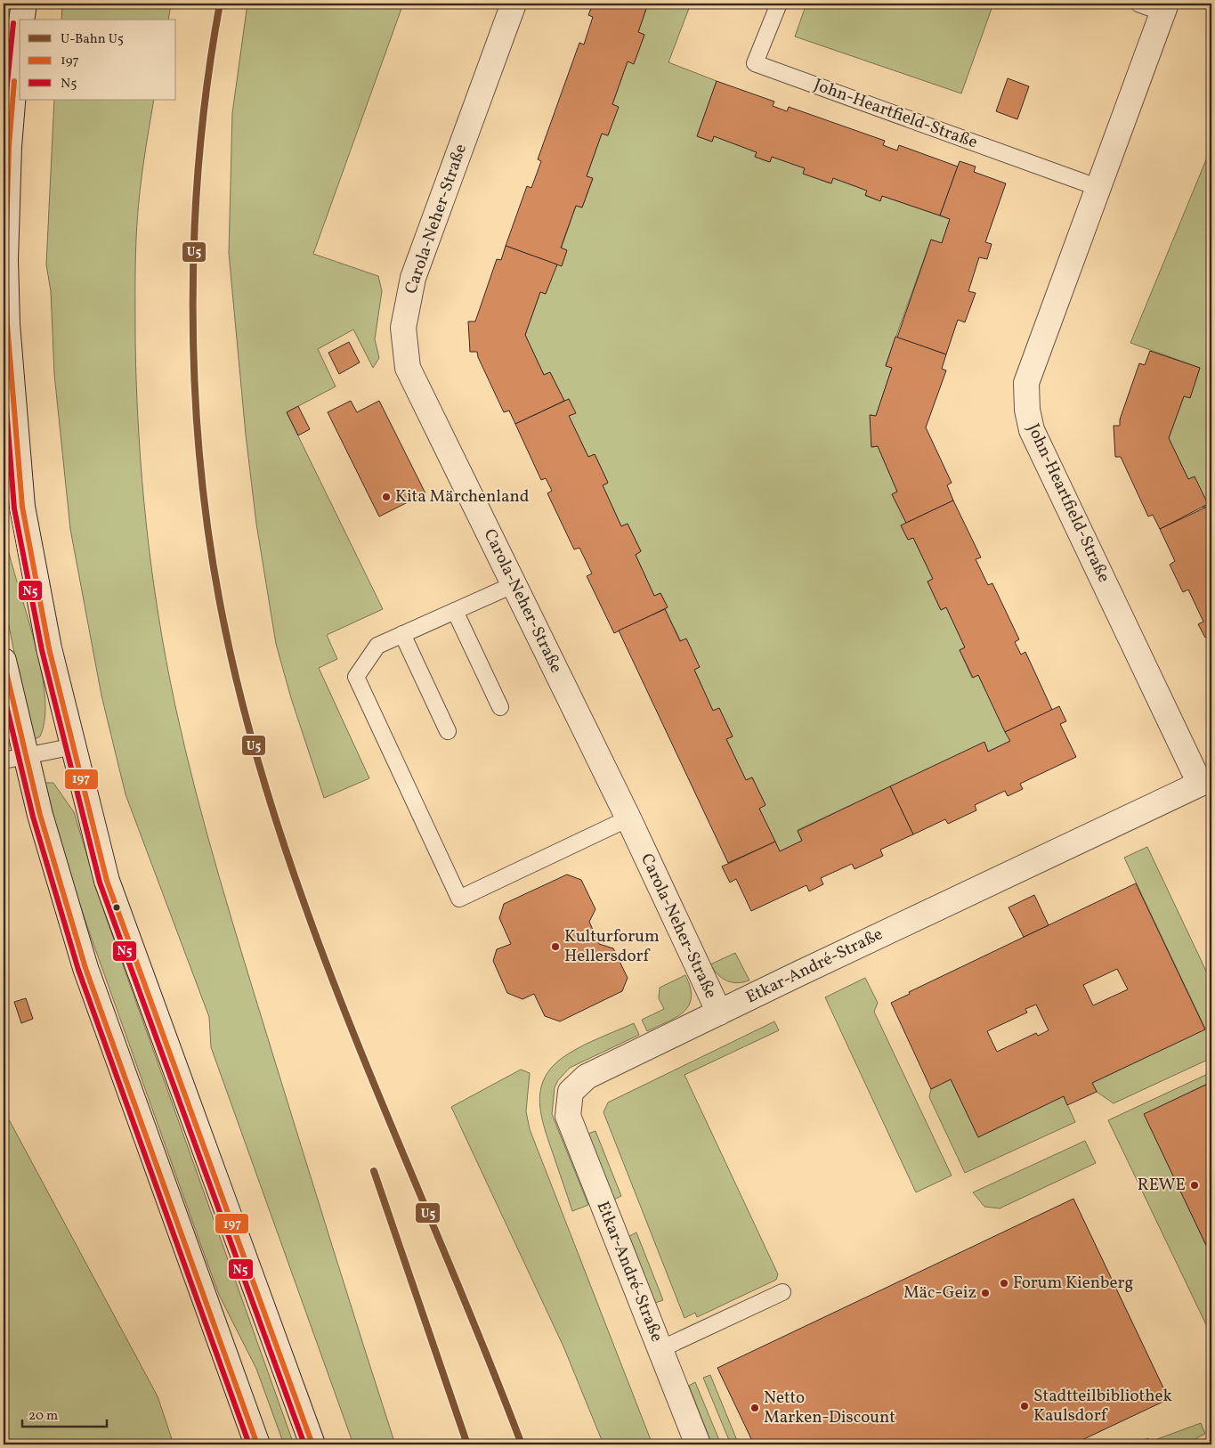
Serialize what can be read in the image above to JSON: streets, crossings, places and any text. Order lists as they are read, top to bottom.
{
  "streets": {
    "street": ["John-Heartfield-Straße", "Carola-Neher-Straße", "Etkar-André-Straße"]
  },
  "crossings": [
    ["John-Heartfield-Straße", "Etkar-André-Straße"],
    ["Carola-Neher-Straße", "Etkar-André-Straße"]
  ],
  "places": [
    "Kita Märchenland",
    "Kulturforum Hellersdorf",
    "REWE",
    "Forum Kienberg",
    "Mäc-Geiz",
    "Stadtteilbibliothek Kaulsdorf",
    "Netto Marken-Discount"
  ],
  "lines": ["metro line U5", "transit line N5", "transit line 197"],
  "legend": ["U-Bahn U5", "197", "N5"],
  "scale_bar": "20 m"
}
